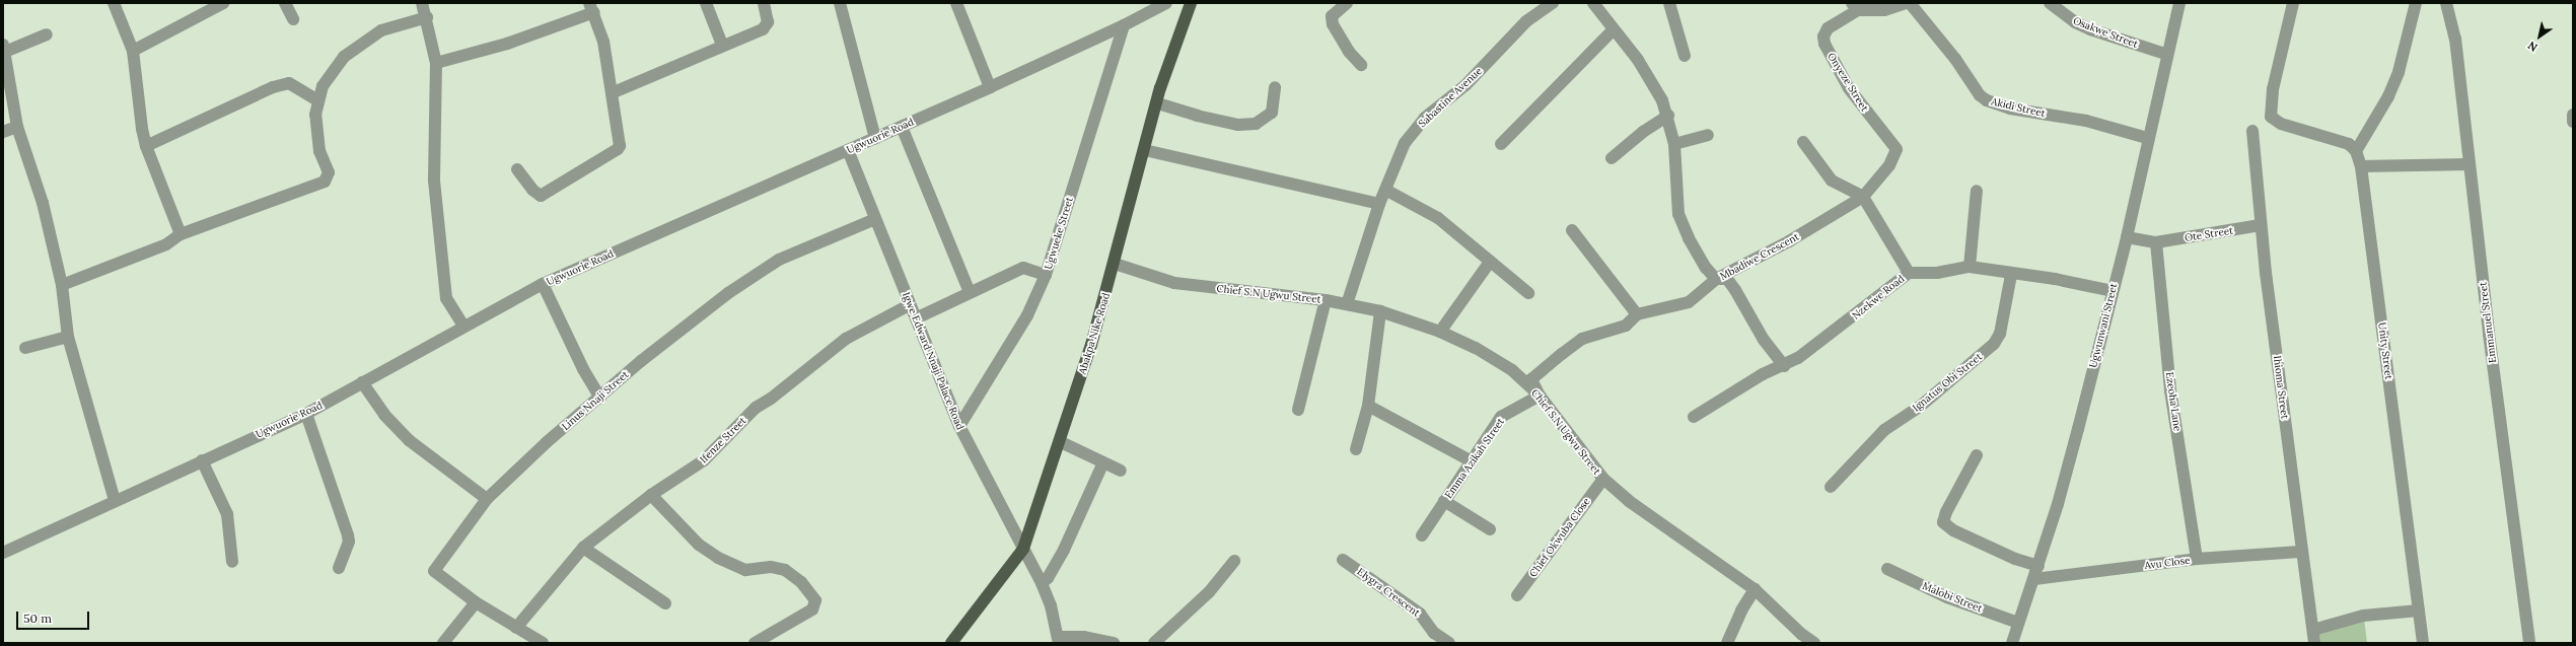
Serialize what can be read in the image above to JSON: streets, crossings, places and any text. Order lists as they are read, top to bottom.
{
  "streets": {
    "main road": ["Abakpa Nike Road"],
    "street": [
      "Osakwe Street",
      "Onyeze Street",
      "Sabastine Avenue",
      "Akidi Street",
      "Ugwuorie Road",
      "Ugwueke Street",
      "Ote Street",
      "Mbadiwe Crescent",
      "Chief S.N Ugwu Street",
      "Nzekwe Road",
      "Emmanuel Street",
      "Ugwunwani Street",
      "Unity Street",
      "Igwe Edward Nnaji Palace Road",
      "Ignatus Obi Street",
      "Ihioma Street",
      "Linus Nnaji Street",
      "Ezeoha Lane",
      "Ifenze Street",
      "Emma Azikah Street",
      "Chief Okwuba Close",
      "Avu Close",
      "Elygra Crescent",
      "Malobi Street"
    ]
  },
  "crossings": [
    ["Osakwe Street", "Ugwunwani Street"],
    ["Onyeze Street", "Akidi Street"],
    ["Onyeze Street", "Mbadiwe Crescent"],
    ["Sabastine Avenue", "Chief S.N Ugwu Street"],
    ["Akidi Street", "Ugwunwani Street"],
    ["Ugwuorie Road", "Ugwueke Street"],
    ["Ugwuorie Road", "Igwe Edward Nnaji Palace Road"],
    ["Ugwueke Street", "Igwe Edward Nnaji Palace Road"],
    ["Ote Street", "Ugwunwani Street"],
    ["Ote Street", "Ihioma Street"],
    ["Ote Street", "Ezeoha Lane"],
    ["Mbadiwe Crescent", "Chief S.N Ugwu Street"],
    ["Mbadiwe Crescent", "Emma Azikah Street"],
    ["Chief S.N Ugwu Street", "Abakpa Nike Road"],
    ["Chief S.N Ugwu Street", "Emma Azikah Street"],
    ["Chief S.N Ugwu Street", "Chief Okwuba Close"],
    ["Nzekwe Road", "Ugwunwani Street"],
    ["Nzekwe Road", "Ignatus Obi Street"],
    ["Ugwunwani Street", "Avu Close"],
    ["Ugwunwani Street", "Malobi Street"],
    ["Abakpa Nike Road", "Igwe Edward Nnaji Palace Road"],
    ["Igwe Edward Nnaji Palace Road", "Linus Nnaji Street"],
    ["Igwe Edward Nnaji Palace Road", "Ifenze Street"],
    ["Ihioma Street", "Avu Close"],
    ["Linus Nnaji Street", "Ifenze Street"],
    ["Ezeoha Lane", "Avu Close"]
  ],
  "scale_bar": "50 m",
  "north": "bottom left"
}
